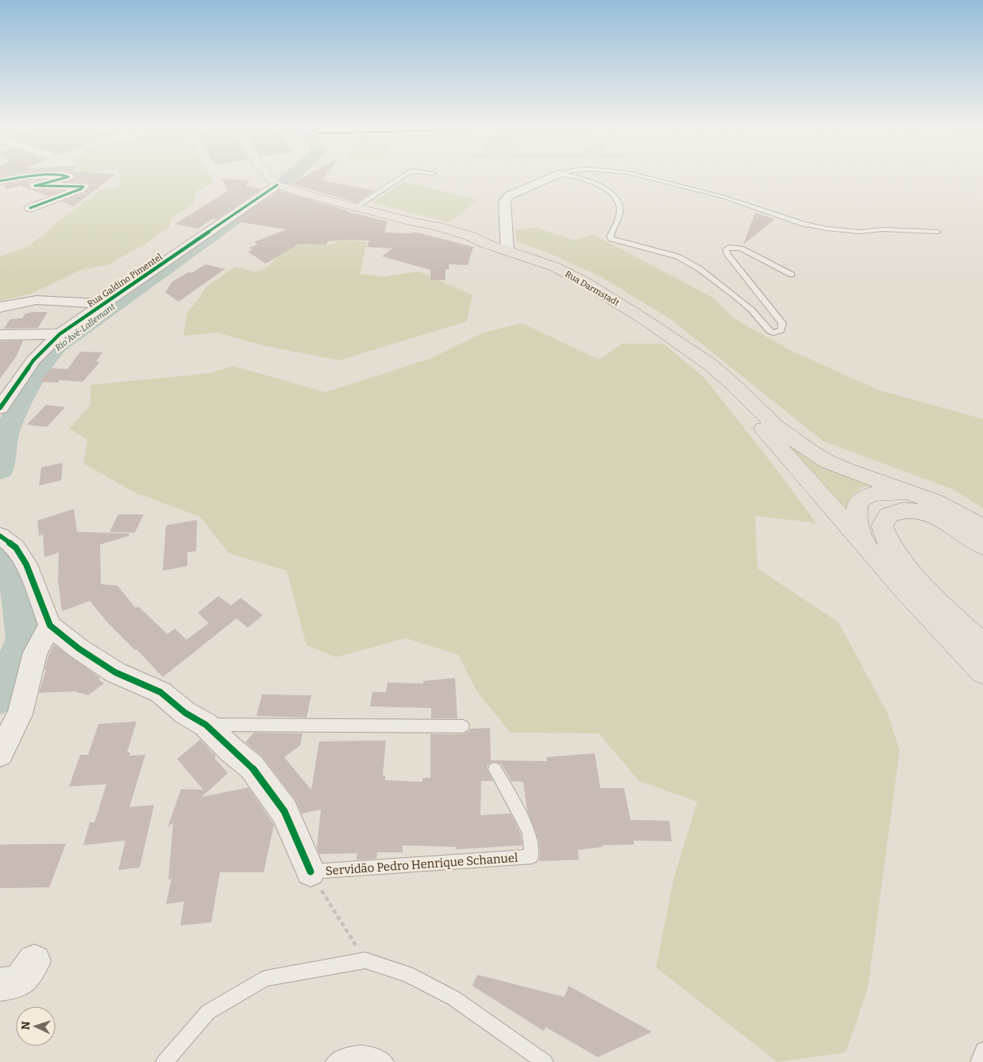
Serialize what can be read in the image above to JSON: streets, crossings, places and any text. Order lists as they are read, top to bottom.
{
  "streets": {
    "main road": ["Rua Darmstadt"],
    "street": ["Rua Galdino Pimentel"],
    "lane": ["Servidão Pedro Henrique Schanuel"]
  },
  "crossings": [
    ["Rua Galdino Pimentel", "Rua Darmstadt"]
  ],
  "water": ["Rio Avé‐Lallemant"],
  "north": "left"
}
